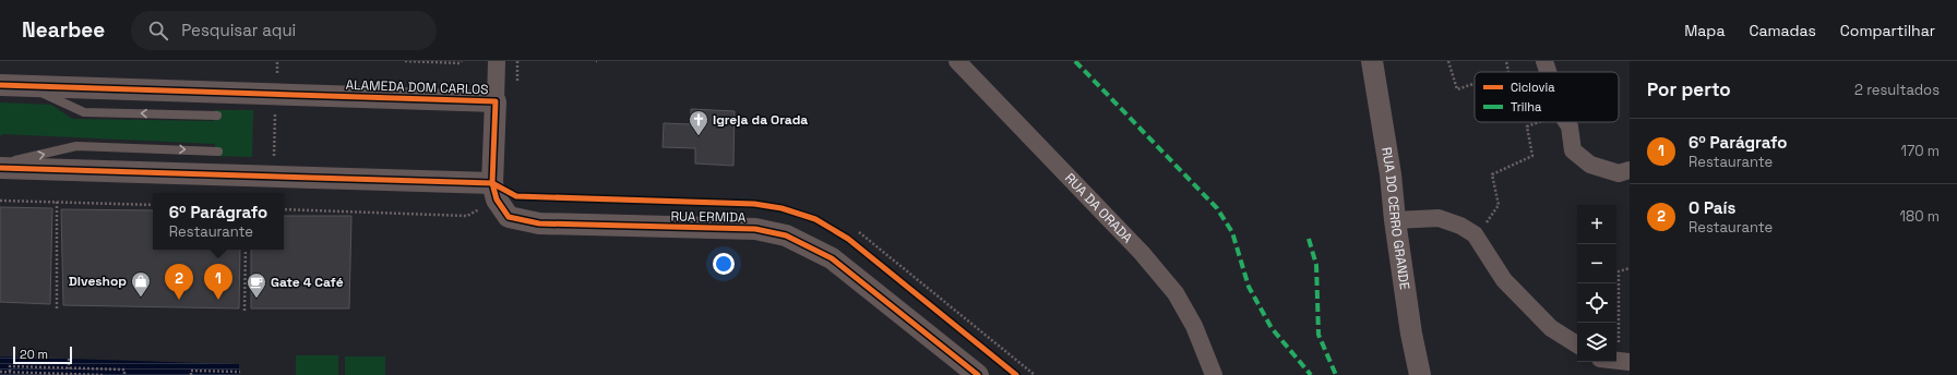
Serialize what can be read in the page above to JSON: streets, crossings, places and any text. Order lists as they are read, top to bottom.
{
  "streets": {
    "street": [
      "ALAMEDA DOM CARLOS",
      "RUA DA ORADA",
      "RUA ERMIDA",
      "RUA DO CERRO GRANDE"
    ]
  },
  "crossings": [
    ["ALAMEDA DOM CARLOS", "RUA ERMIDA"]
  ],
  "places": {
    "church": ["Igreja da Orada"],
    "shop": ["Diveshop"],
    "cafe": ["Gate 4 Café"]
  },
  "legend": ["Ciclovia", "Trilha"],
  "scale_bar": "20 m",
  "page": {
    "header": "Nearbee",
    "search": "Pesquisar aqui",
    "nav": ["Mapa", "Camadas", "Compartilhar"],
    "heading": ["Por perto", "2 resultados"],
    "list": [
      {
        "mark": "1",
        "name": "6º Parágrafo",
        "note": "Restaurante",
        "value": "170 m"
      },
      {
        "mark": "2",
        "name": "O País",
        "note": "Restaurante",
        "value": "180 m"
      }
    ],
    "popup": ["6º Parágrafo", "Restaurante"],
    "map_buttons": ["+", "−"],
    "pins": ["1", "2"],
    "scale": "20 m"
  }
}
